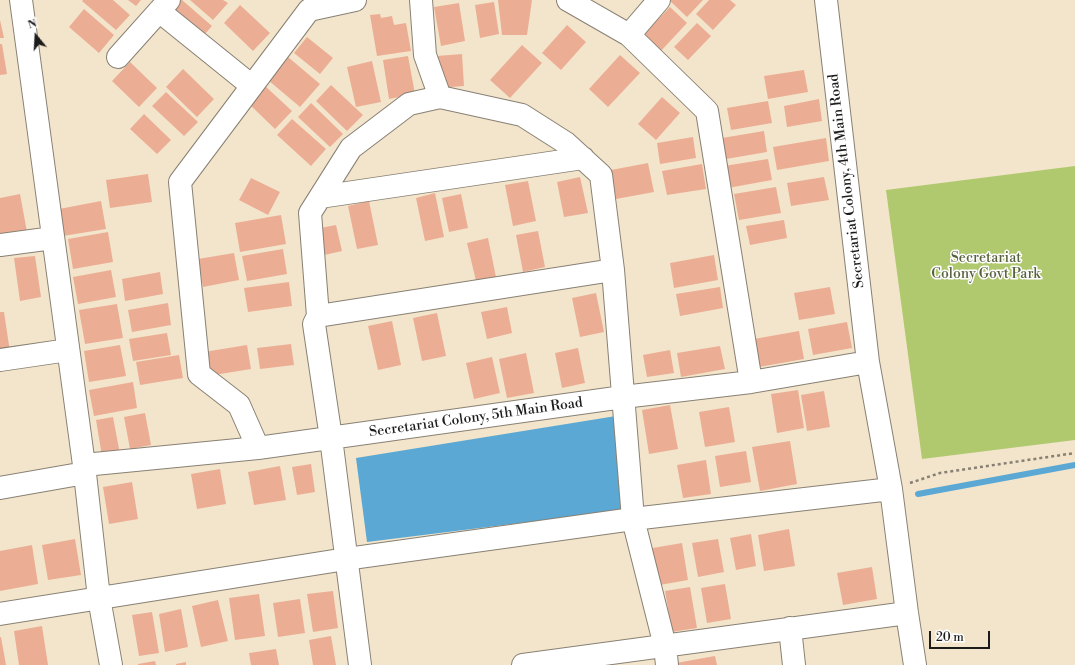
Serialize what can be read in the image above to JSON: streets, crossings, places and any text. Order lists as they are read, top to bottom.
{
  "streets": {
    "street": ["Secretariat Colony, 4th Main Road", "Secretariat Colony, 5th Main Road"]
  },
  "crossings": [
    ["Secretariat Colony, 4th Main Road", "Secretariat Colony, 5th Main Road"]
  ],
  "parks": ["Secretariat Colony Govt Park"],
  "scale_bar": "20 m",
  "north": "top"
}
